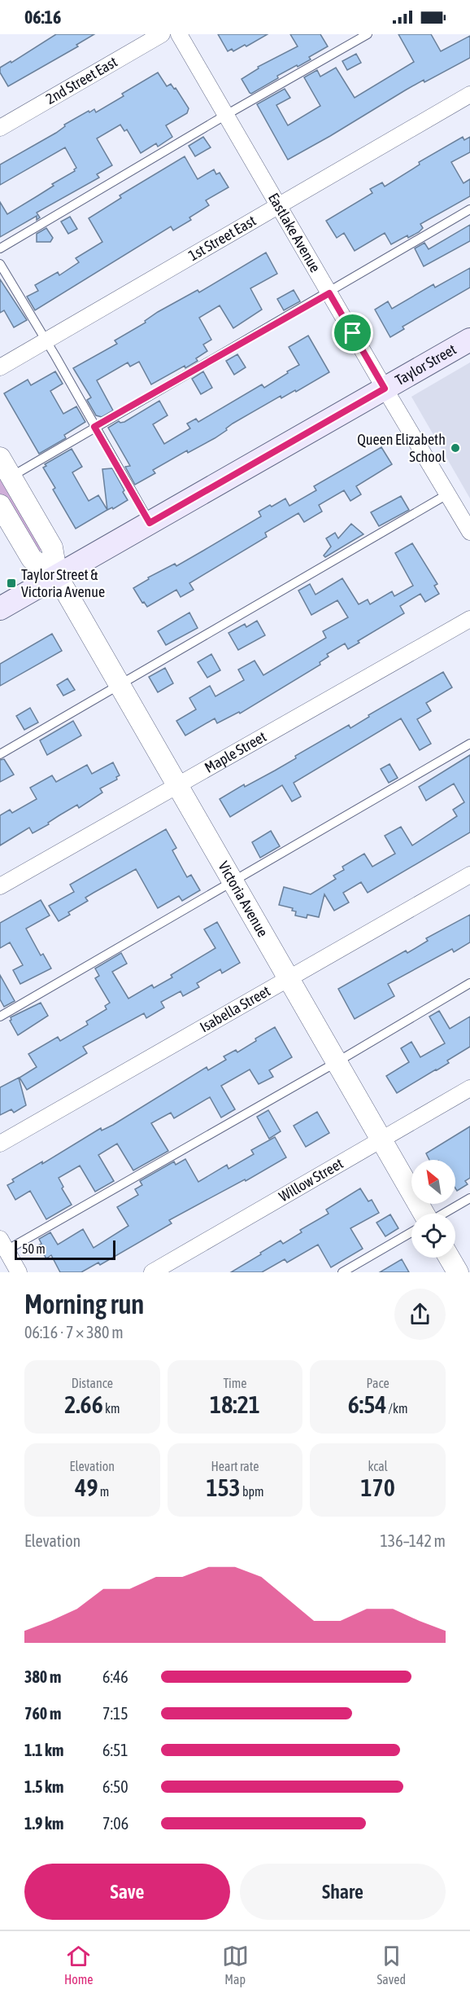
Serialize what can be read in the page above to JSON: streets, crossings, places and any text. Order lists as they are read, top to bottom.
{
  "streets": {
    "main road": ["Taylor Street"],
    "street": [
      "2nd Street East",
      "Eastlake Avenue",
      "1st Street East",
      "Maple Street",
      "Victoria Avenue",
      "Isabella Street",
      "Willow Street"
    ]
  },
  "crossings": [
    ["Eastlake Avenue", "1st Street East"],
    ["Eastlake Avenue", "Taylor Street"],
    ["Taylor Street", "Victoria Avenue"],
    ["Maple Street", "Victoria Avenue"],
    ["Victoria Avenue", "Isabella Street"],
    ["Victoria Avenue", "Willow Street"]
  ],
  "places": {
    "other": ["Queen Elizabeth School"],
    "transit": ["Taylor Street & Victoria Avenue"]
  },
  "scale_bar": "50 m",
  "north": "top left",
  "page": {
    "status": "06:16",
    "scale": "50 m",
    "heading": ["Morning run", "06:16 · 7 × 380 m"],
    "stats": [
      ["Distance", "2.66 km"],
      ["Time", "18:21"],
      ["Pace", "6:54 /km"],
      ["Elevation", "49 m"],
      ["Heart rate", "153 bpm"],
      ["kcal", "170"]
    ],
    "chart": ["Elevation", "136–142 m"],
    "list": [
      {
        "name": "380 m",
        "note": "6:46"
      },
      {
        "name": "760 m",
        "note": "7:15"
      },
      {
        "name": "1.1 km",
        "note": "6:51"
      },
      {
        "name": "1.5 km",
        "note": "6:50"
      },
      {
        "name": "1.9 km",
        "note": "7:06"
      }
    ],
    "buttons": ["Save", "Share"],
    "tabs": ["Home", "Map", "Saved"]
  }
}
